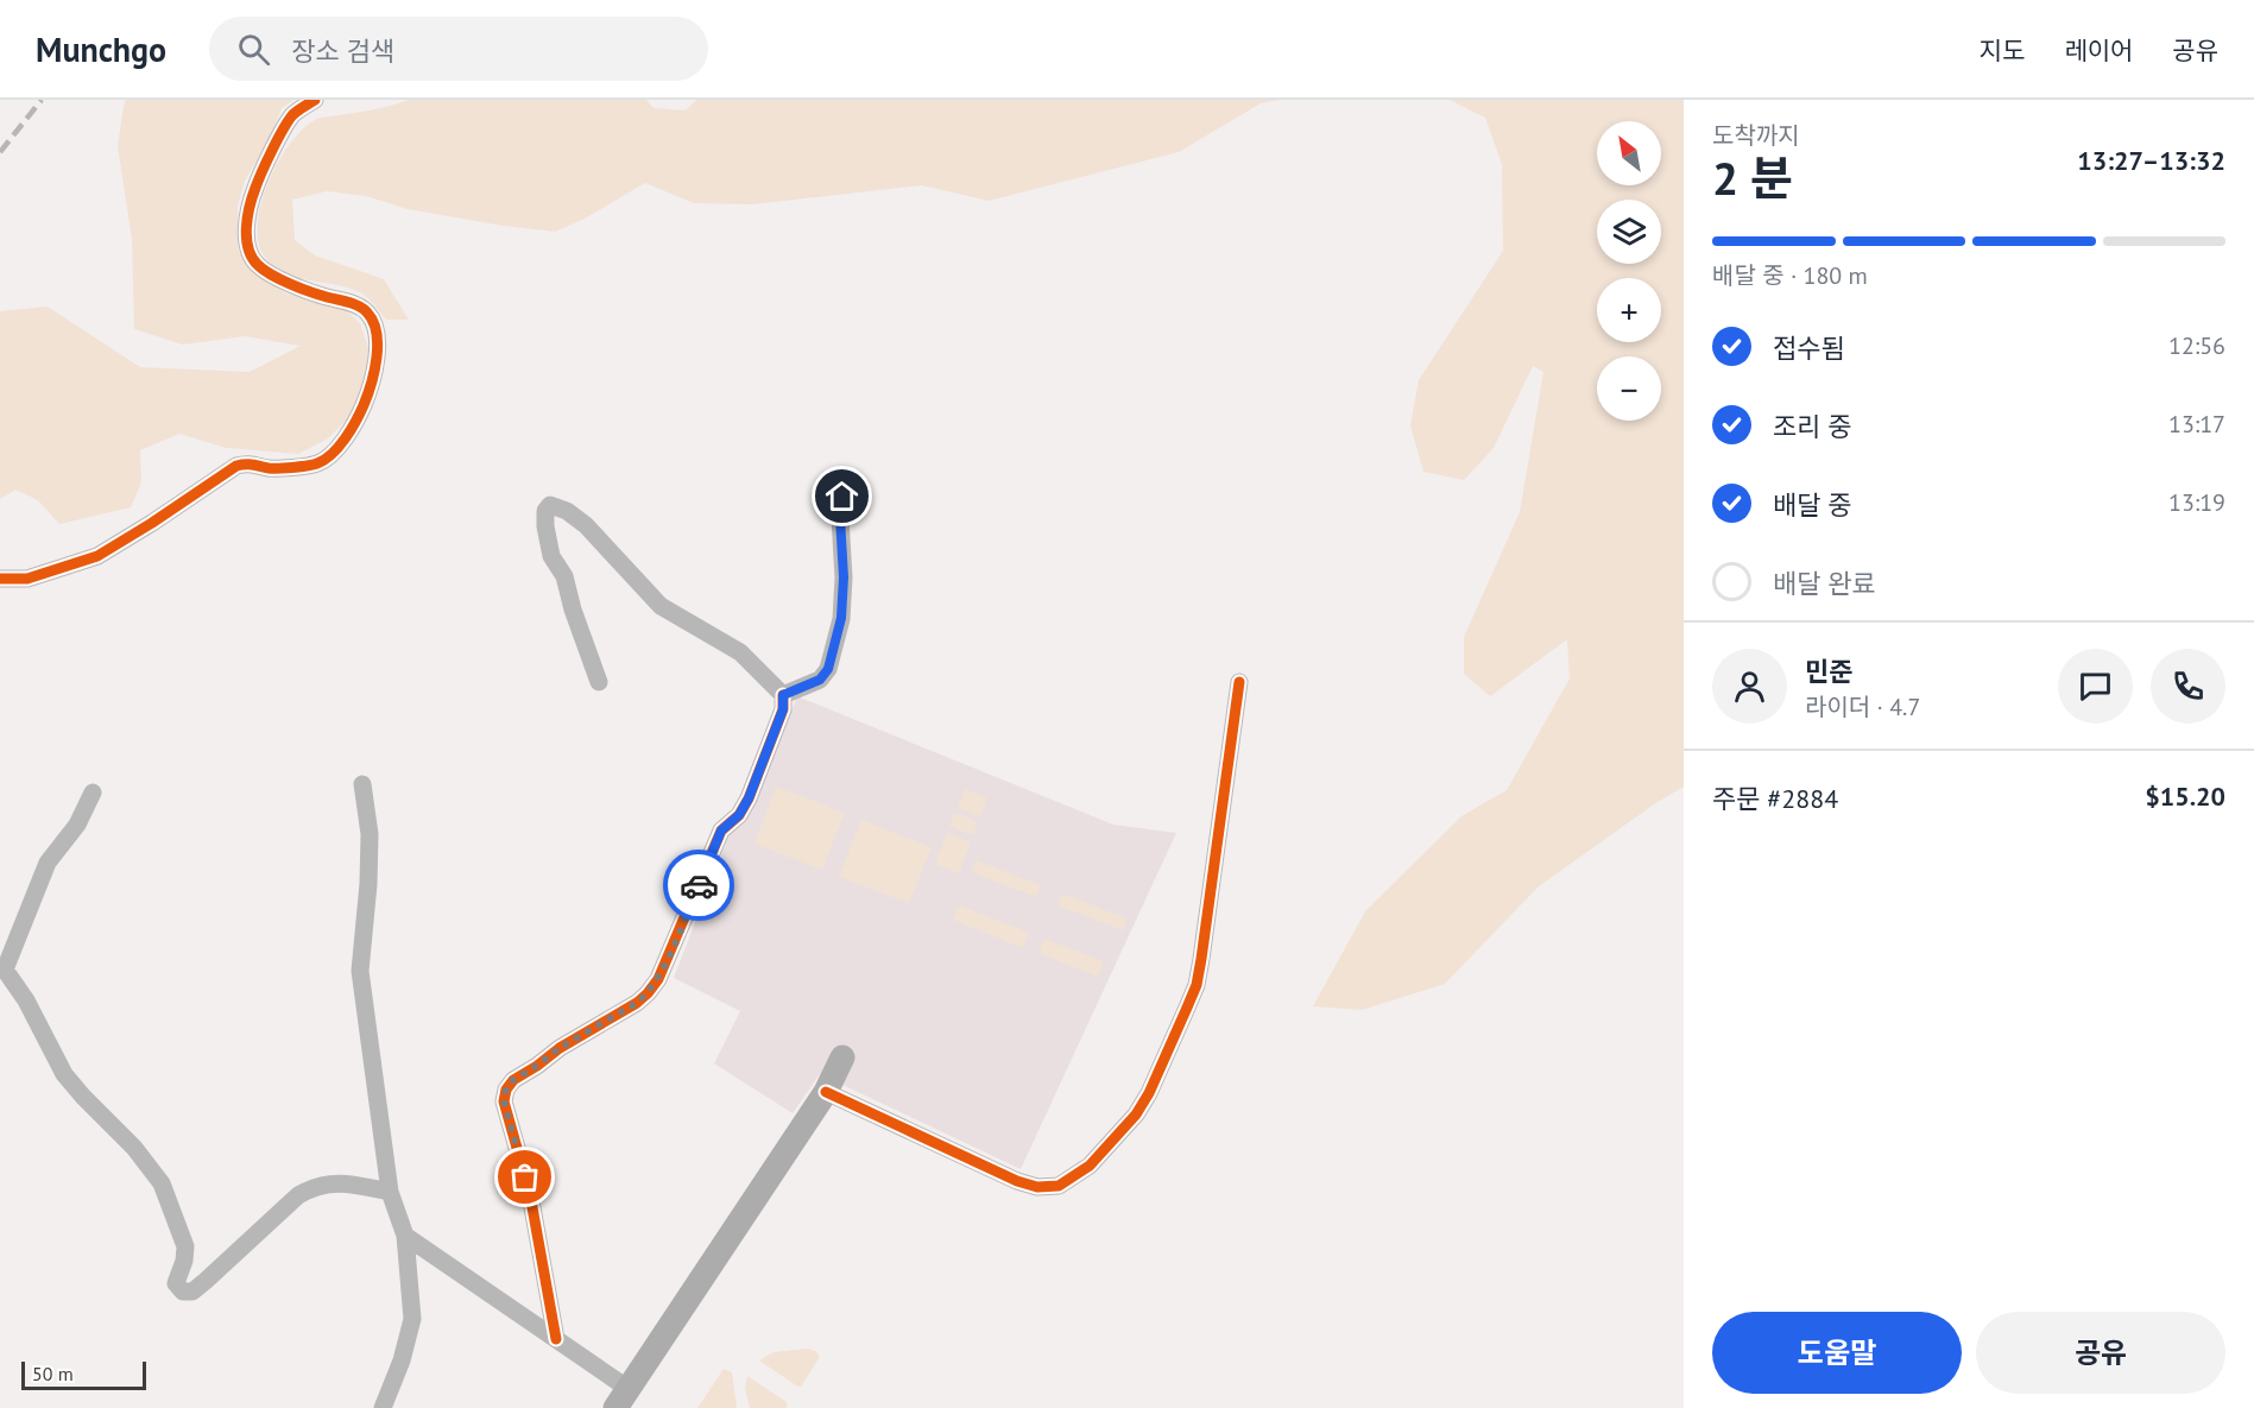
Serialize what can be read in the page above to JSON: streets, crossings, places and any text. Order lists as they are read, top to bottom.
{
  "scale_bar": "50 m",
  "north": "top left",
  "page": {
    "header": "Munchgo",
    "search": "장소 검색",
    "nav": ["지도", "레이어", "공유"],
    "heading": ["2 분", "도착까지", "13:27–13:32"],
    "panel": [
      "민준",
      "라이더 · 4.7",
      "주문 #2884",
      "$15.20"
    ],
    "map_buttons": ["+", "−"],
    "bar": "배달 중 · 180 m",
    "list": [
      ["접수됨", "12:56"],
      ["조리 중", "13:17"],
      ["배달 중", "13:19"],
      "배달 완료"
    ],
    "buttons": ["도움말", "공유"],
    "scale": "50 m"
  }
}
